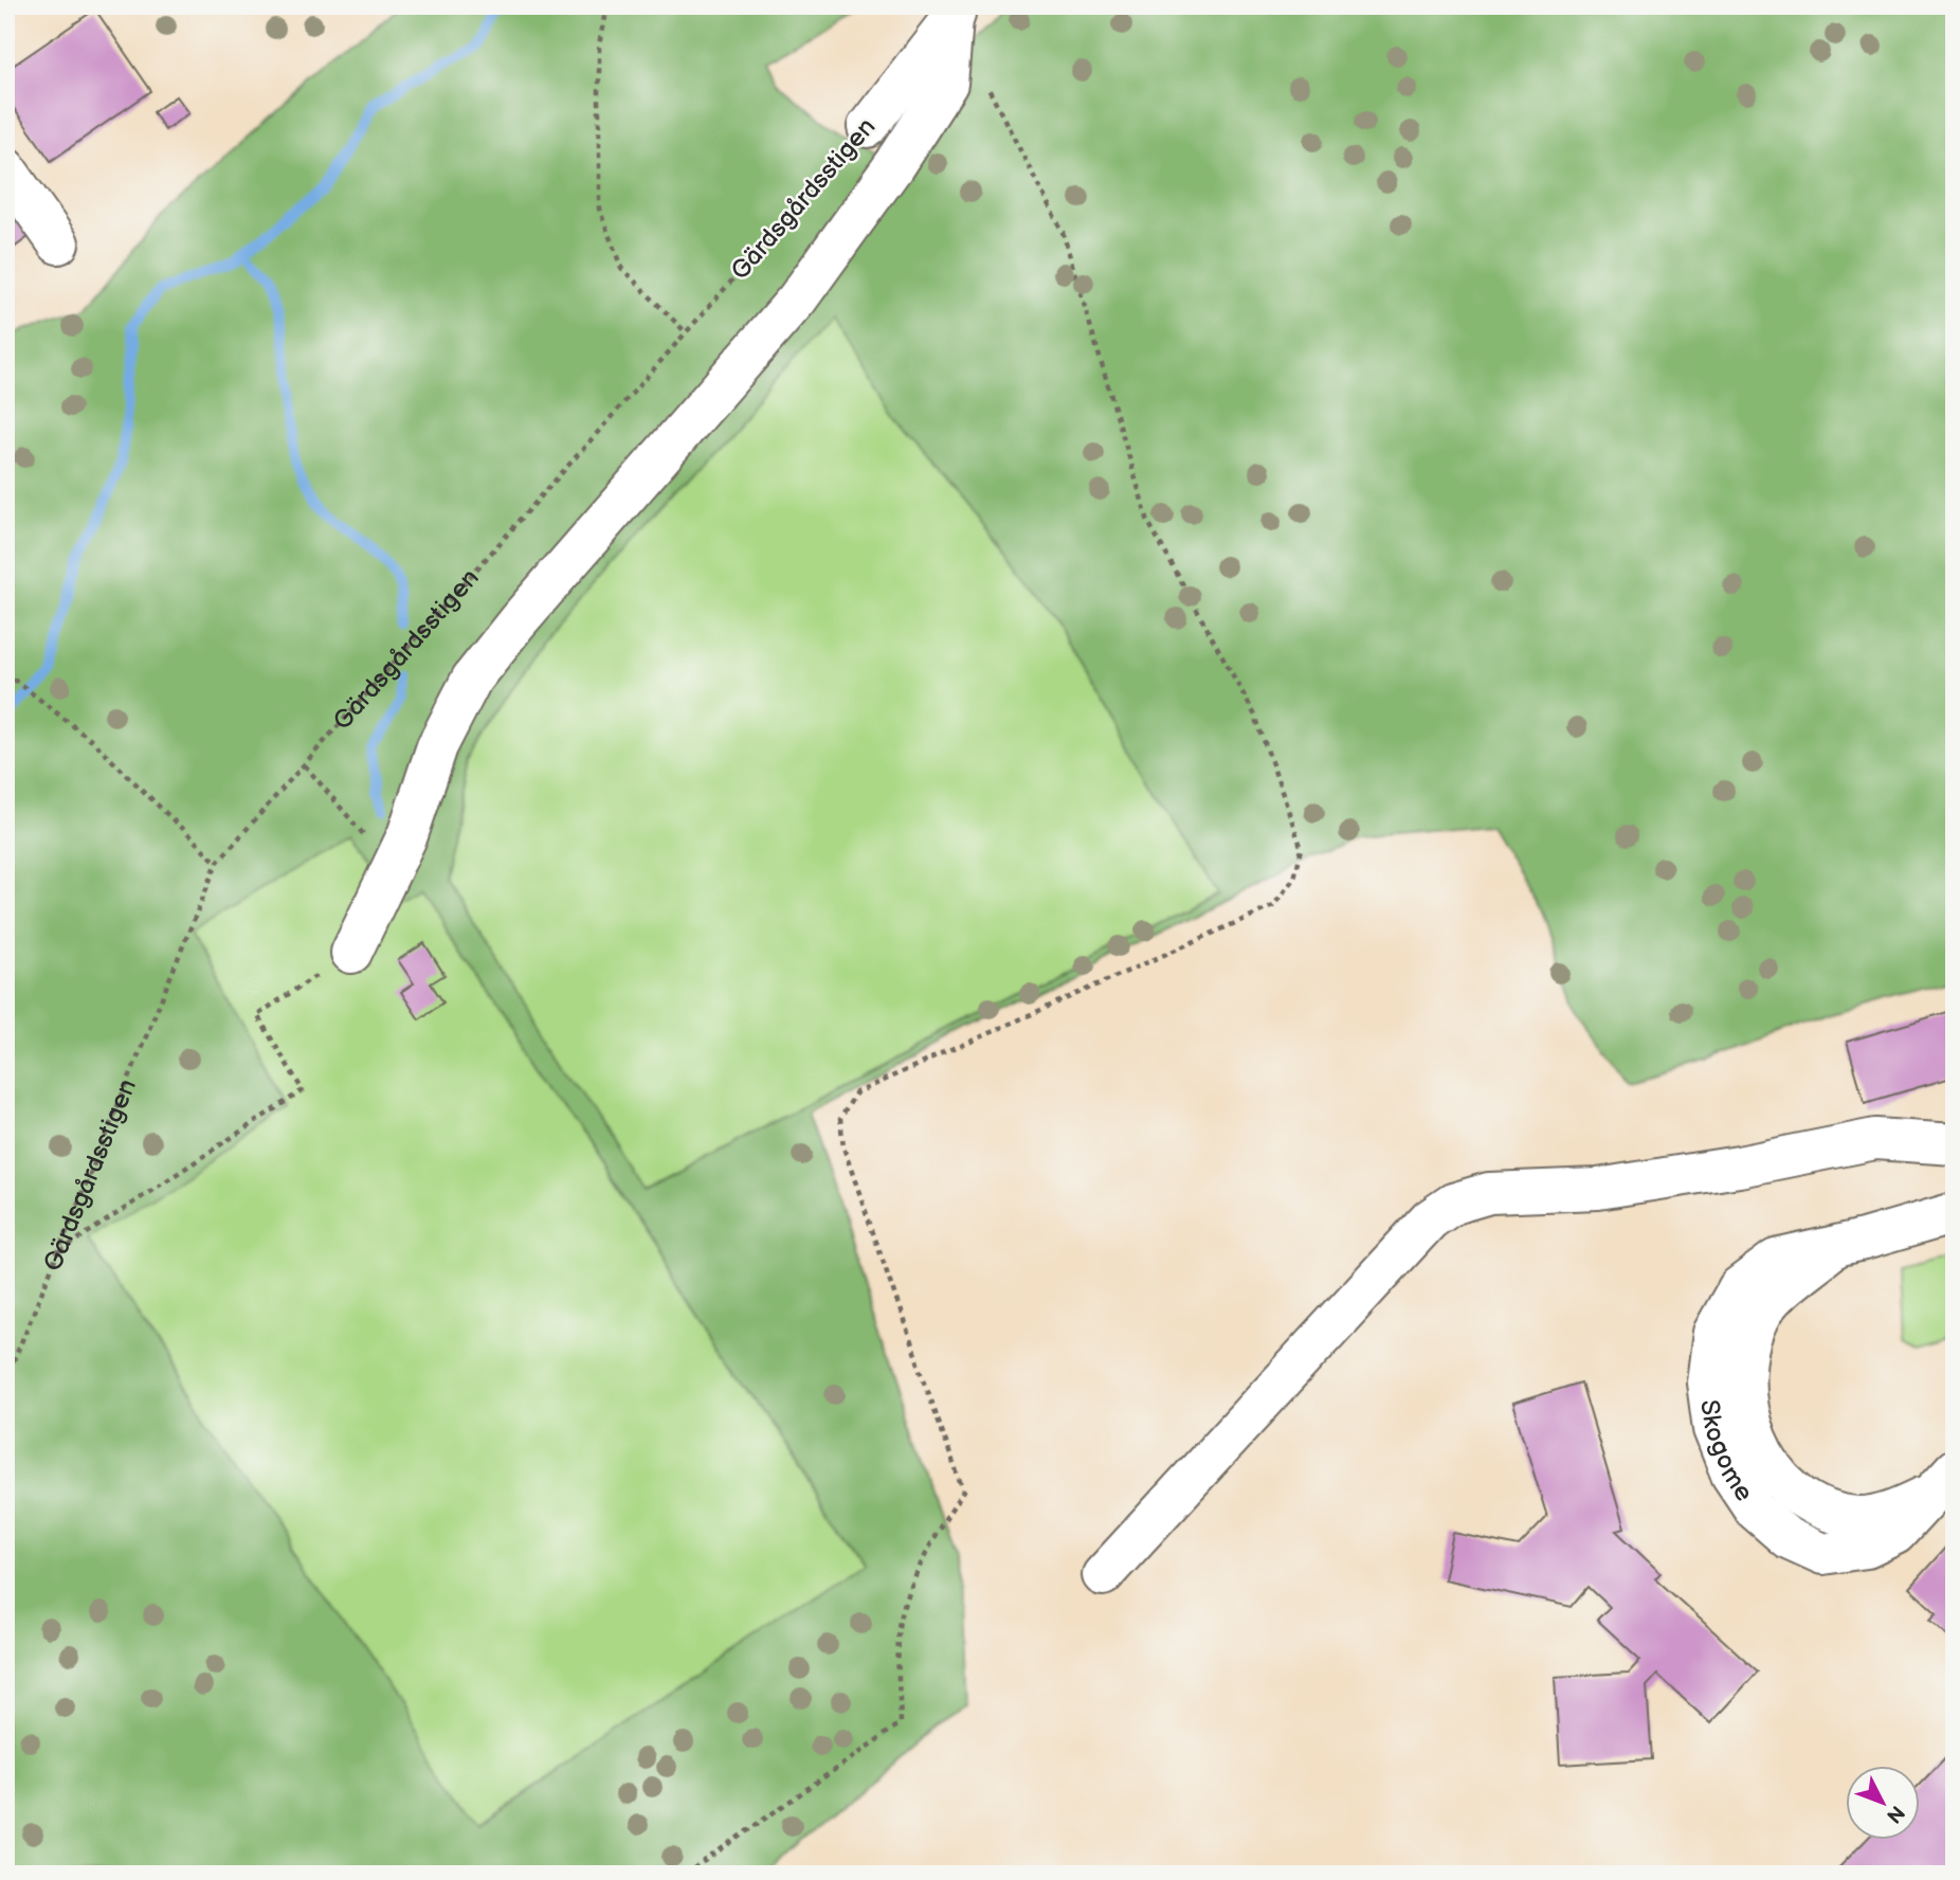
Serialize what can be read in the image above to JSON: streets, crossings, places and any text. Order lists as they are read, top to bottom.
{
  "streets": {
    "street": ["Gärdsgårdsstigen", "Skogome"]
  },
  "north": "bottom right"
}
